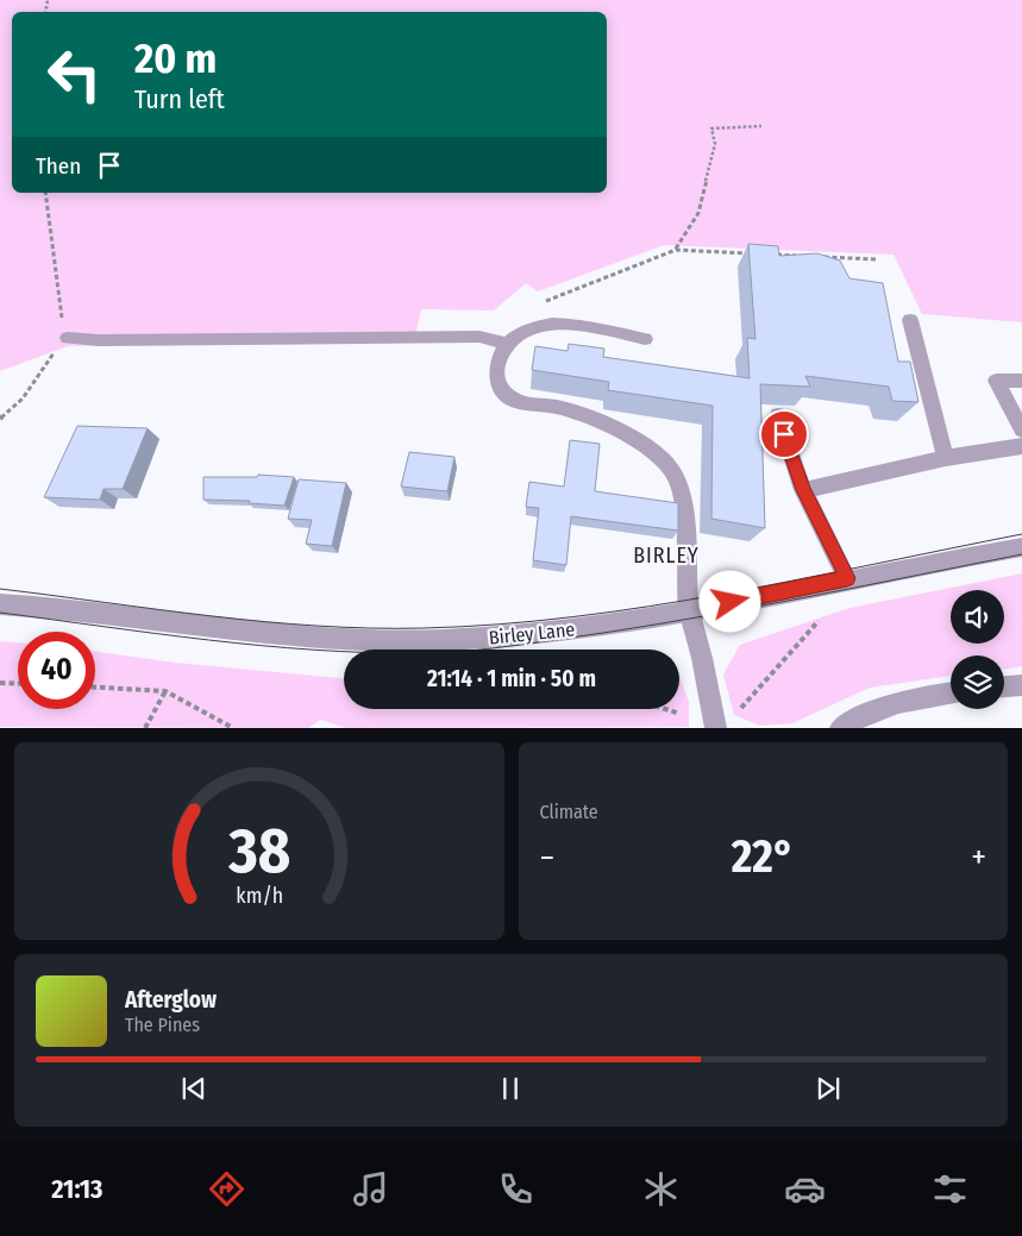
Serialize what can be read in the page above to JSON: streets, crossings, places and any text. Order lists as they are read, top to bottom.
{
  "streets": {
    "street": ["Birley Lane"]
  },
  "districts": ["BIRLEY"],
  "page": {
    "turn": ["20 m", "Turn left"],
    "then": "Then",
    "limit": "40",
    "trip": "21:14 · 1 min · 50 m",
    "tile": "Climate",
    "heat": ["−", "22°", "+"],
    "song": ["Afterglow", "The Pines"],
    "tabs": "21:13",
    "gauge": ["38", "km/h"]
  }
}
